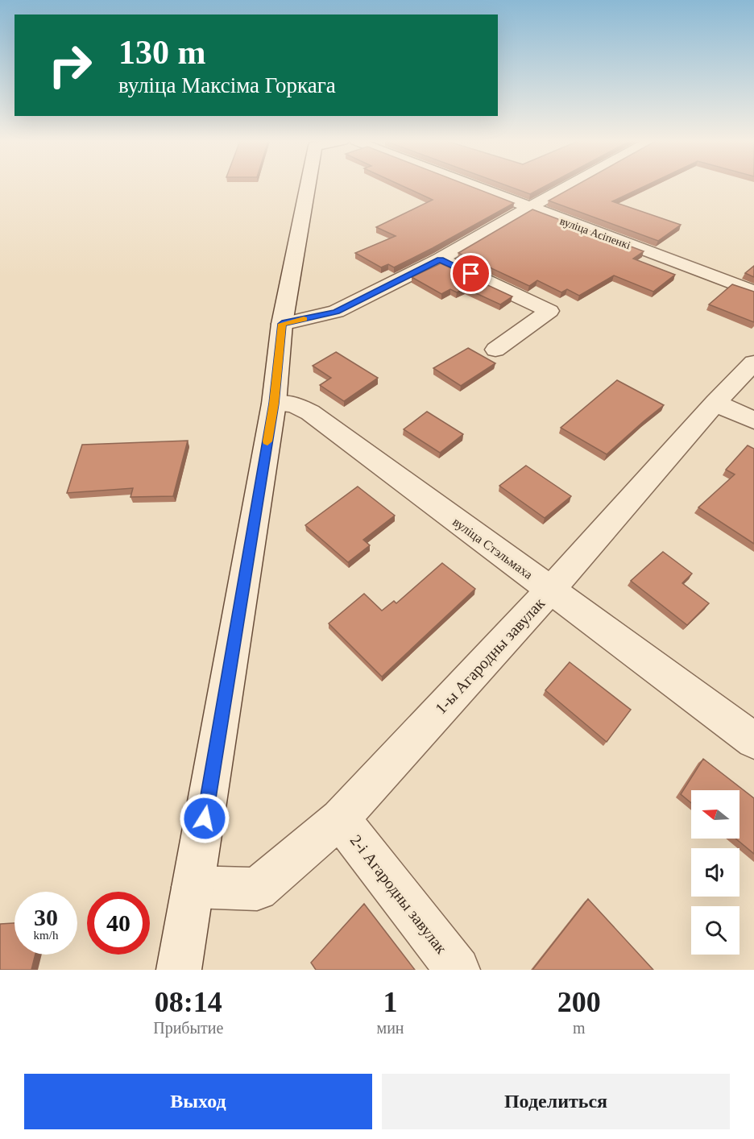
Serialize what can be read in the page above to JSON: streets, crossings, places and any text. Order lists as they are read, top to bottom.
{
  "streets": {
    "street": [
      "вуліца Асіпенкі",
      "вуліца Стэльмаха",
      "1-ы Агародны завулак",
      "2-і Агародны завулак"
    ]
  },
  "crossings": [
    ["вуліца Стэльмаха", "1-ы Агародны завулак"],
    ["1-ы Агародны завулак", "2-і Агародны завулак"]
  ],
  "north": "left",
  "page": {
    "turn": ["130 m", "вуліца Максіма Горкага"],
    "speed": "30 km/h",
    "limit": "40",
    "eta": [
      "08:14",
      "Прибытие",
      "1",
      "мин",
      "200",
      "m"
    ],
    "buttons": ["Выход", "Поделиться"]
  }
}
